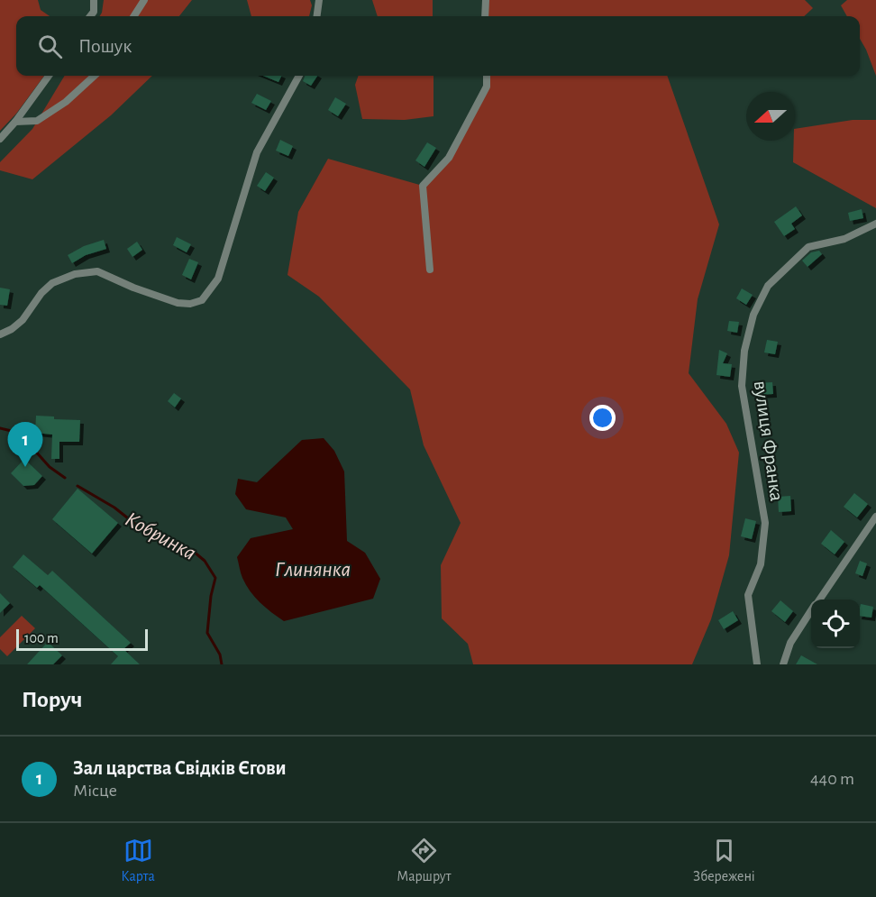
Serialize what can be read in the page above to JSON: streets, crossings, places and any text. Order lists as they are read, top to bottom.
{
  "streets": {
    "street": ["вулиця Франка"]
  },
  "water": ["Кобринка", "Глинянка"],
  "scale_bar": "100 m",
  "north": "left",
  "page": {
    "search": "Пошук",
    "pins": "1",
    "scale": "100 m",
    "heading": "Поруч",
    "list": [
      {
        "mark": "1",
        "name": "Зал царства Свідків Єгови",
        "note": "Місце",
        "value": "440 m"
      }
    ],
    "nav": ["Карта", "Маршрут", "Збережені"]
  }
}
